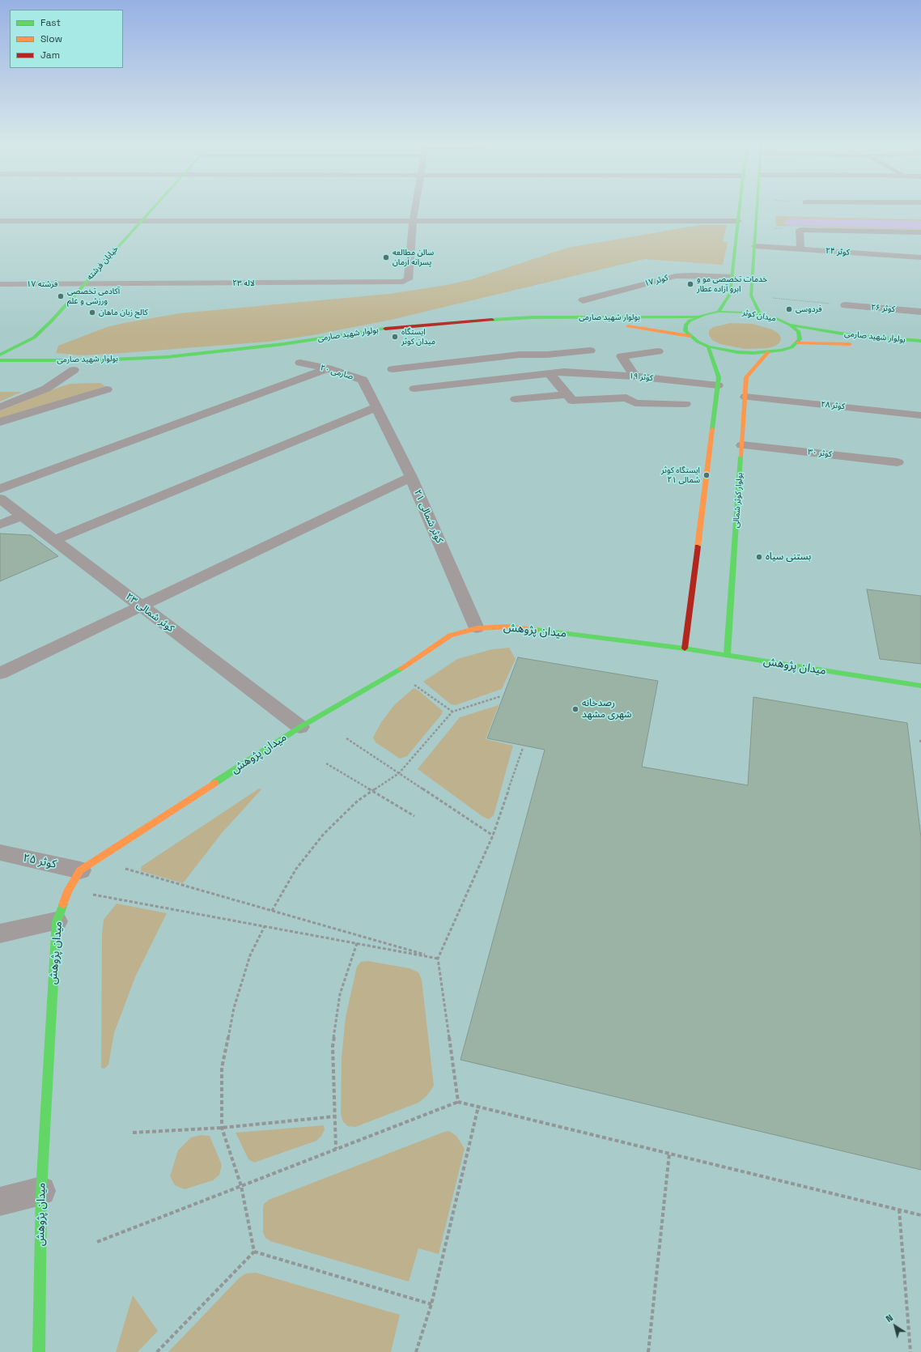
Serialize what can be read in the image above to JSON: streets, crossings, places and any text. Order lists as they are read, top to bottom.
{
  "streets": {
    "street": [
      "کوثر ۲۴",
      "خیابان فرشته",
      "کوثر ۱۷",
      "لاله ۲۳",
      "فرشته ۱۷",
      "کوثر ۲۶",
      "میدان کوثر",
      "بولوار شهید صارمی",
      "صارمی ۲۰",
      "کوثر ۱۹",
      "کوثر ۲۸",
      "کوثر ۳۰",
      "بولوار کوثر شمالی",
      "کوثر شمالی ۲۱",
      "کوثر شمالی ۲۳",
      "میدان پژوهش",
      "کوثر ۲۵"
    ]
  },
  "crossings": [
    ["خیابان فرشته", "لاله ۲۳"],
    ["خیابان فرشته", "فرشته ۱۷"],
    ["لاله ۲۳", "فرشته ۱۷"],
    ["میدان کوثر", "بولوار شهید صارمی"],
    ["صارمی ۲۰", "کوثر شمالی ۲۱"],
    ["کوثر ۲۸", "بولوار کوثر شمالی"],
    ["کوثر ۳۰", "بولوار کوثر شمالی"],
    ["بولوار کوثر شمالی", "میدان پژوهش"],
    ["کوثر شمالی ۲۱", "میدان پژوهش"],
    ["کوثر شمالی ۲۳", "میدان پژوهش"],
    ["میدان پژوهش", "کوثر ۲۵"]
  ],
  "places": [
    "سالن مطالعه پسرانه آرمان",
    "خدمات تخصصی مو و ابرو آزاده عطار",
    "آکادمی تخصصی ورزشی و علم",
    "فردوسی",
    "کالج زبان ماهان",
    "ایستگاه میدان کوثر",
    "ایستگاه کوثر شمالی ۲۱",
    "بستنی سیاه",
    "رصدخانه شهری مشهد"
  ],
  "legend": ["Fast", "Slow", "Jam"],
  "north": "top left"
}
